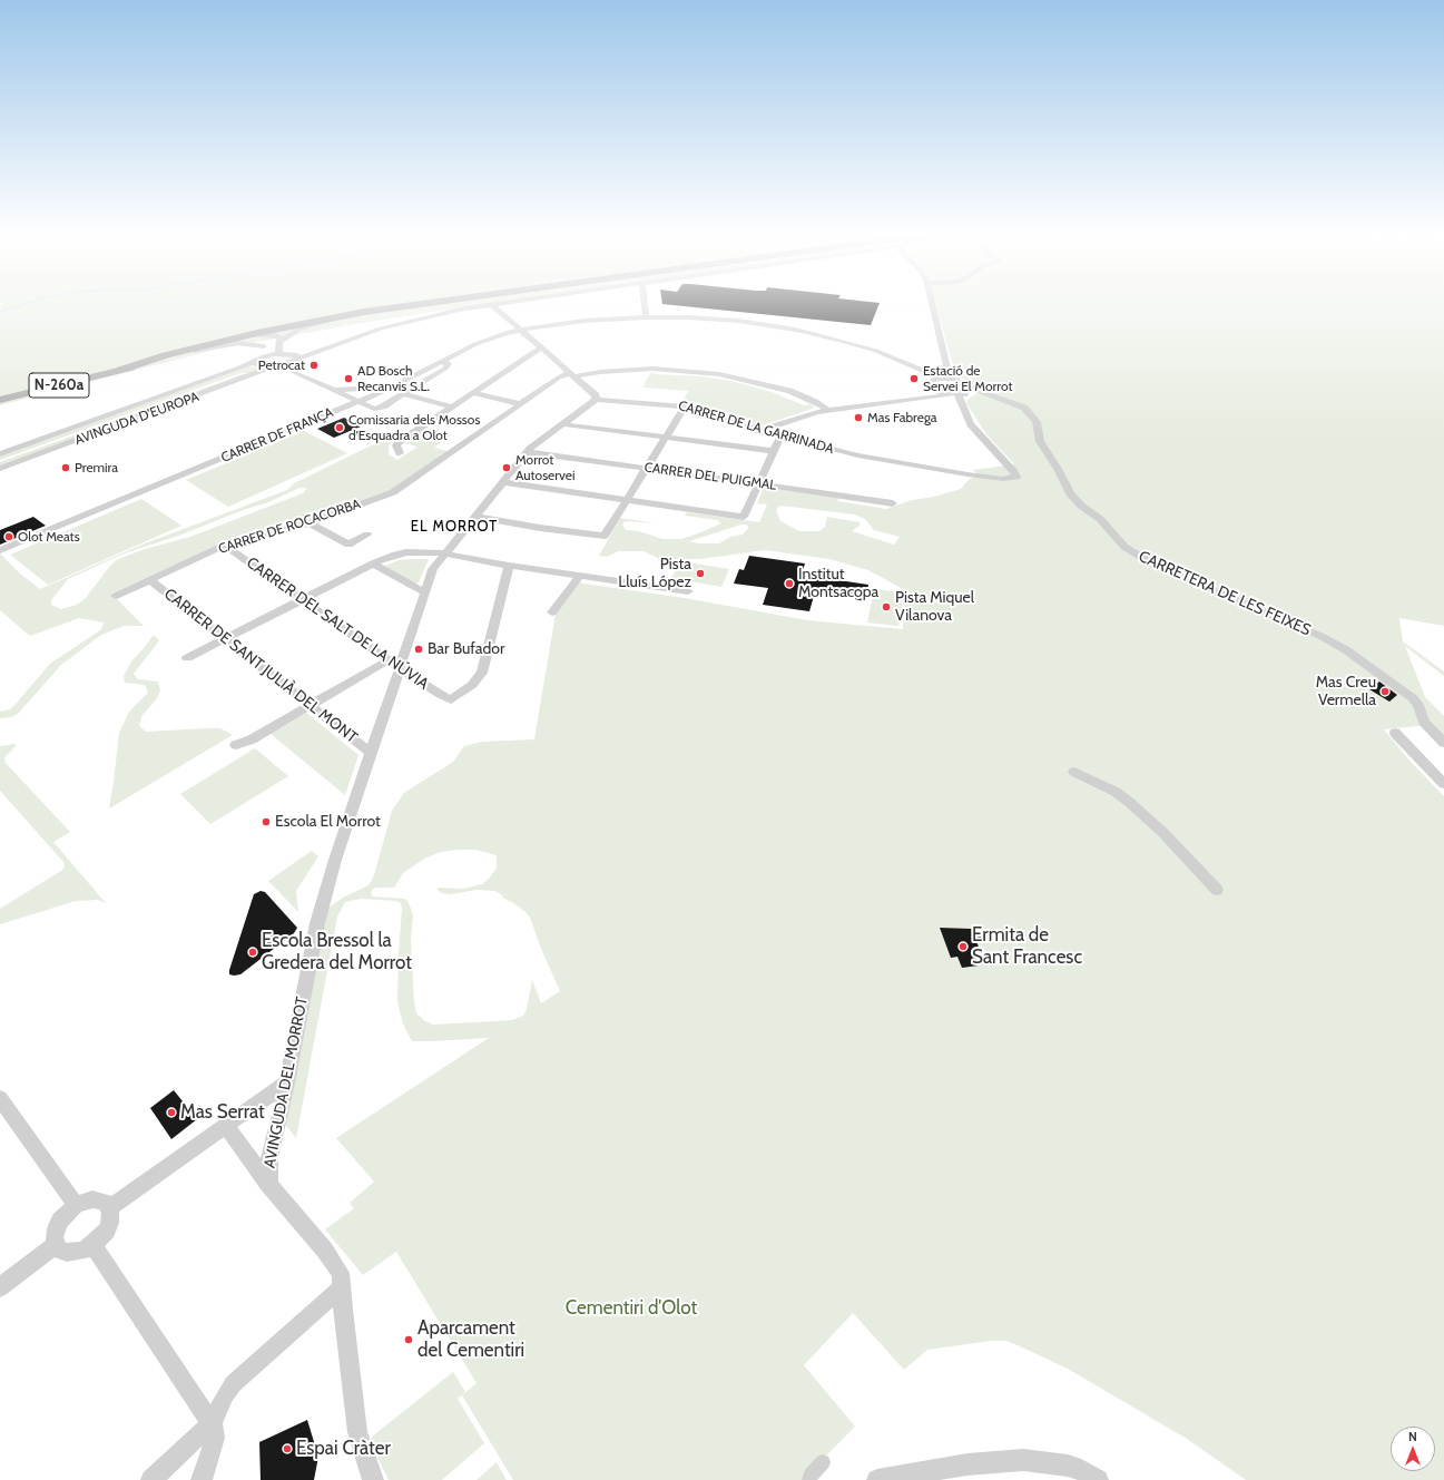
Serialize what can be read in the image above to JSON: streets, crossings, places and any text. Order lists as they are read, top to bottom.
{
  "streets": {
    "main road": ["N-260a"],
    "street": [
      "AVINGUDA D'EUROPA",
      "CARRER DE LA GARRINADA",
      "CARRER DE FRANÇA",
      "CARRER DEL PUIGMAL",
      "CARRER DE ROCACORBA",
      "CARRETERA DE LES FEIXES",
      "CARRER DEL SALT DE LA NÚVIA",
      "CARRER DE SANT JULIÀ DEL MONT",
      "AVINGUDA DEL MORROT"
    ]
  },
  "crossings": [
    ["CARRER DE LA GARRINADA", "CARRETERA DE LES FEIXES"],
    ["CARRER DE LA GARRINADA", "AVINGUDA DEL MORROT"],
    ["CARRER DE FRANÇA", "CARRETERA DE LES FEIXES"],
    ["CARRER DEL PUIGMAL", "AVINGUDA DEL MORROT"],
    ["CARRER DE ROCACORBA", "CARRER DEL SALT DE LA NÚVIA"],
    ["CARRER DE ROCACORBA", "CARRER DE SANT JULIÀ DEL MONT"],
    ["CARRER DEL SALT DE LA NÚVIA", "AVINGUDA DEL MORROT"],
    ["CARRER DE SANT JULIÀ DEL MONT", "AVINGUDA DEL MORROT"]
  ],
  "districts": ["EL MORROT"],
  "parks": ["Cementiri d'Olot"],
  "places": [
    "Petrocat",
    "AD Bosch Recanvis S.L.",
    "Estació de Servei El Morrot",
    "Mas Fabrega",
    "Comissaria dels Mossos d'Esquadra a Olot",
    "Premira",
    "Morrot Autoservei",
    "Olot Meats",
    "Pista Lluís López",
    "Institut Montsacopa",
    "Pista Miquel Vilanova",
    "Bar Bufador",
    "Mas Creu Vermella",
    "Escola El Morrot",
    "Ermita de Sant Francesc",
    "Escola Bressol la Gredera del Morrot",
    "Mas Serrat",
    "Aparcament del Cementiri",
    "Espai Cràter"
  ],
  "north": "top"
}
